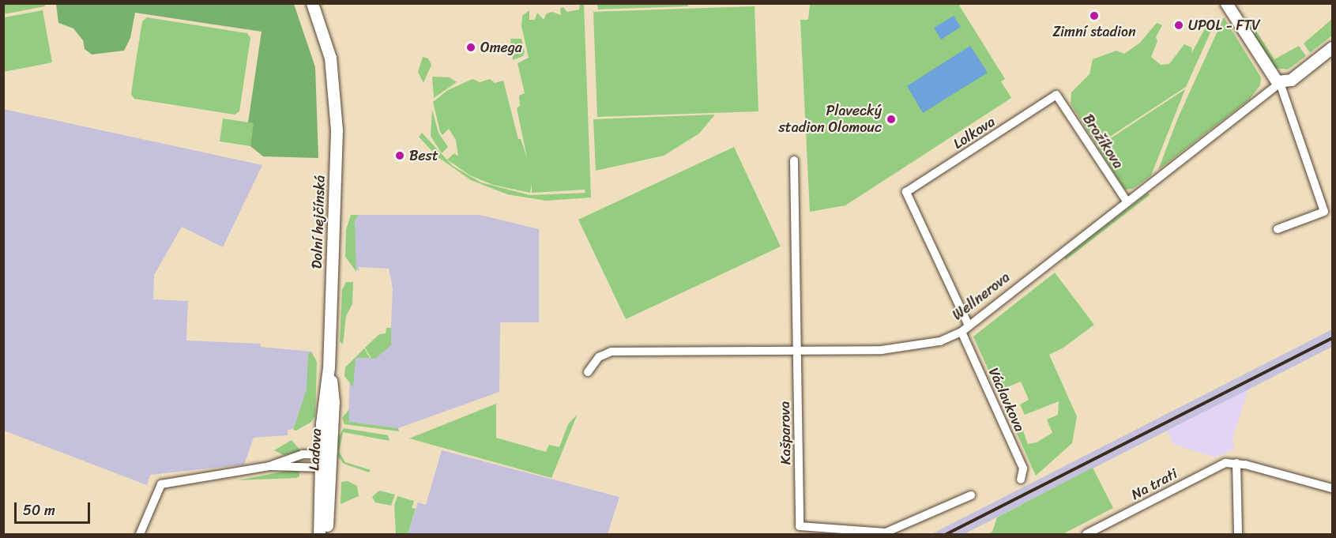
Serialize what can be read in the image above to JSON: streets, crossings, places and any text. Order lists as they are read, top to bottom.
{
  "streets": {
    "main road": ["Dolní hejčínská", "Wellnerova", "Ladova"],
    "street": [
      "Lolkova",
      "Brožíkova",
      "Václavkova",
      "Kašparova",
      "Na trati"
    ]
  },
  "crossings": [
    ["Lolkova", "Brožíkova"],
    ["Lolkova", "Wellnerova"],
    ["Brožíkova", "Wellnerova"],
    ["Dolní hejčínská", "Ladova"],
    ["Wellnerova", "Václavkova"],
    ["Wellnerova", "Kašparova"]
  ],
  "places": [
    "Zimní stadion",
    "UPOL - FTV",
    "Omega",
    "Plavecký stadion Olomouc",
    "Best"
  ],
  "scale_bar": "50 m"
}
